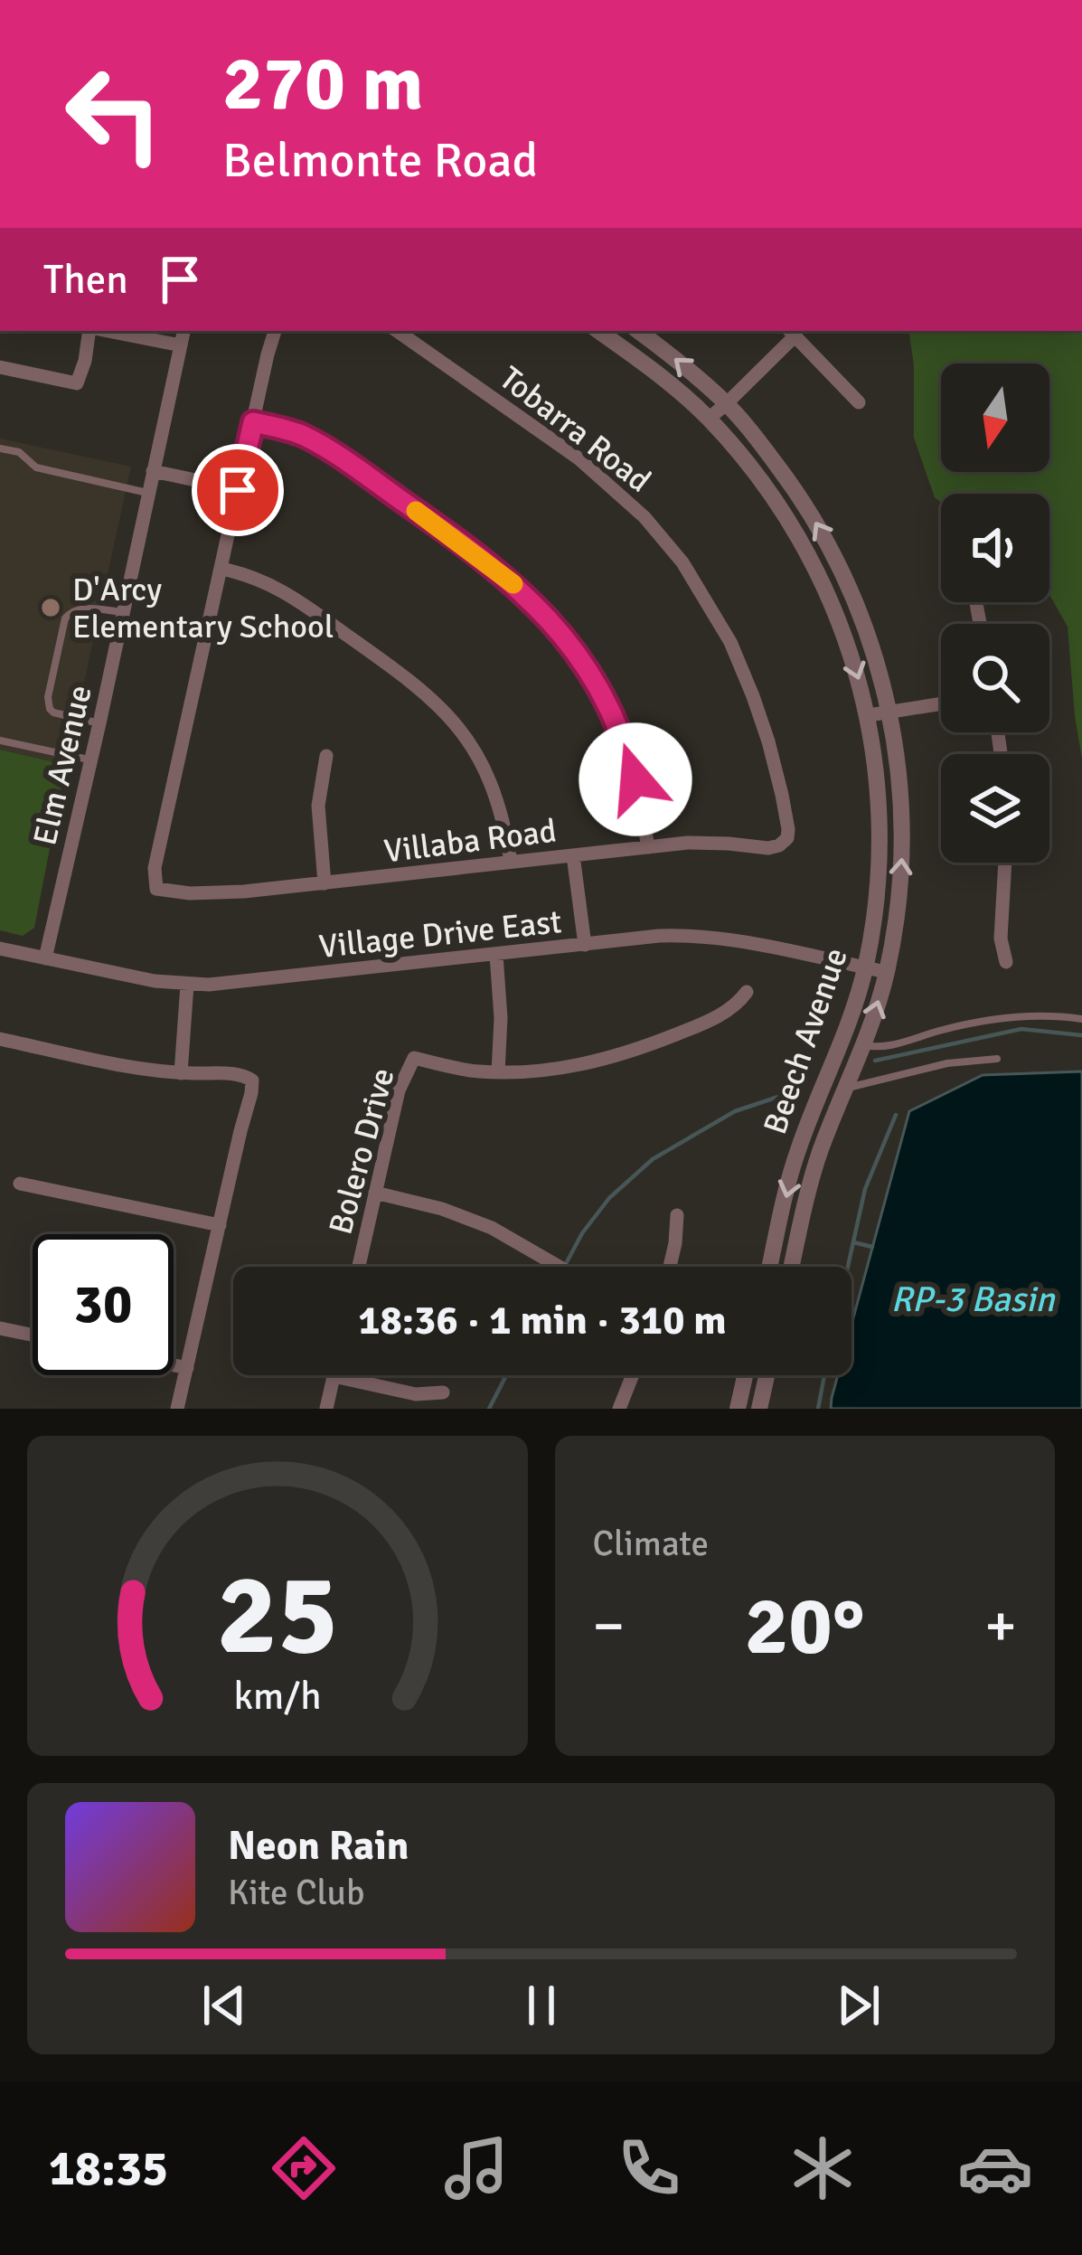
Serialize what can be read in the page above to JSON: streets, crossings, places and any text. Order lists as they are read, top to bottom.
{
  "streets": {
    "street": [
      "Tobarra Road",
      "Elm Avenue",
      "Villaba Road",
      "Village Drive East",
      "Beech Avenue",
      "Bolero Drive"
    ]
  },
  "crossings": [
    ["Tobarra Road", "Villaba Road"],
    ["Elm Avenue", "Village Drive East"],
    ["Village Drive East", "Beech Avenue"]
  ],
  "water": ["RP-3 Basin"],
  "places": ["D'Arcy Elementary School"],
  "north": "bottom",
  "page": {
    "turn": ["270 m", "Belmonte Road"],
    "then": "Then",
    "limit": "30",
    "trip": "18:36 · 1 min · 310 m",
    "tile": "Climate",
    "heat": ["−", "20°", "+"],
    "song": ["Neon Rain", "Kite Club"],
    "tabs": "18:35",
    "gauge": ["25", "km/h"]
  }
}
